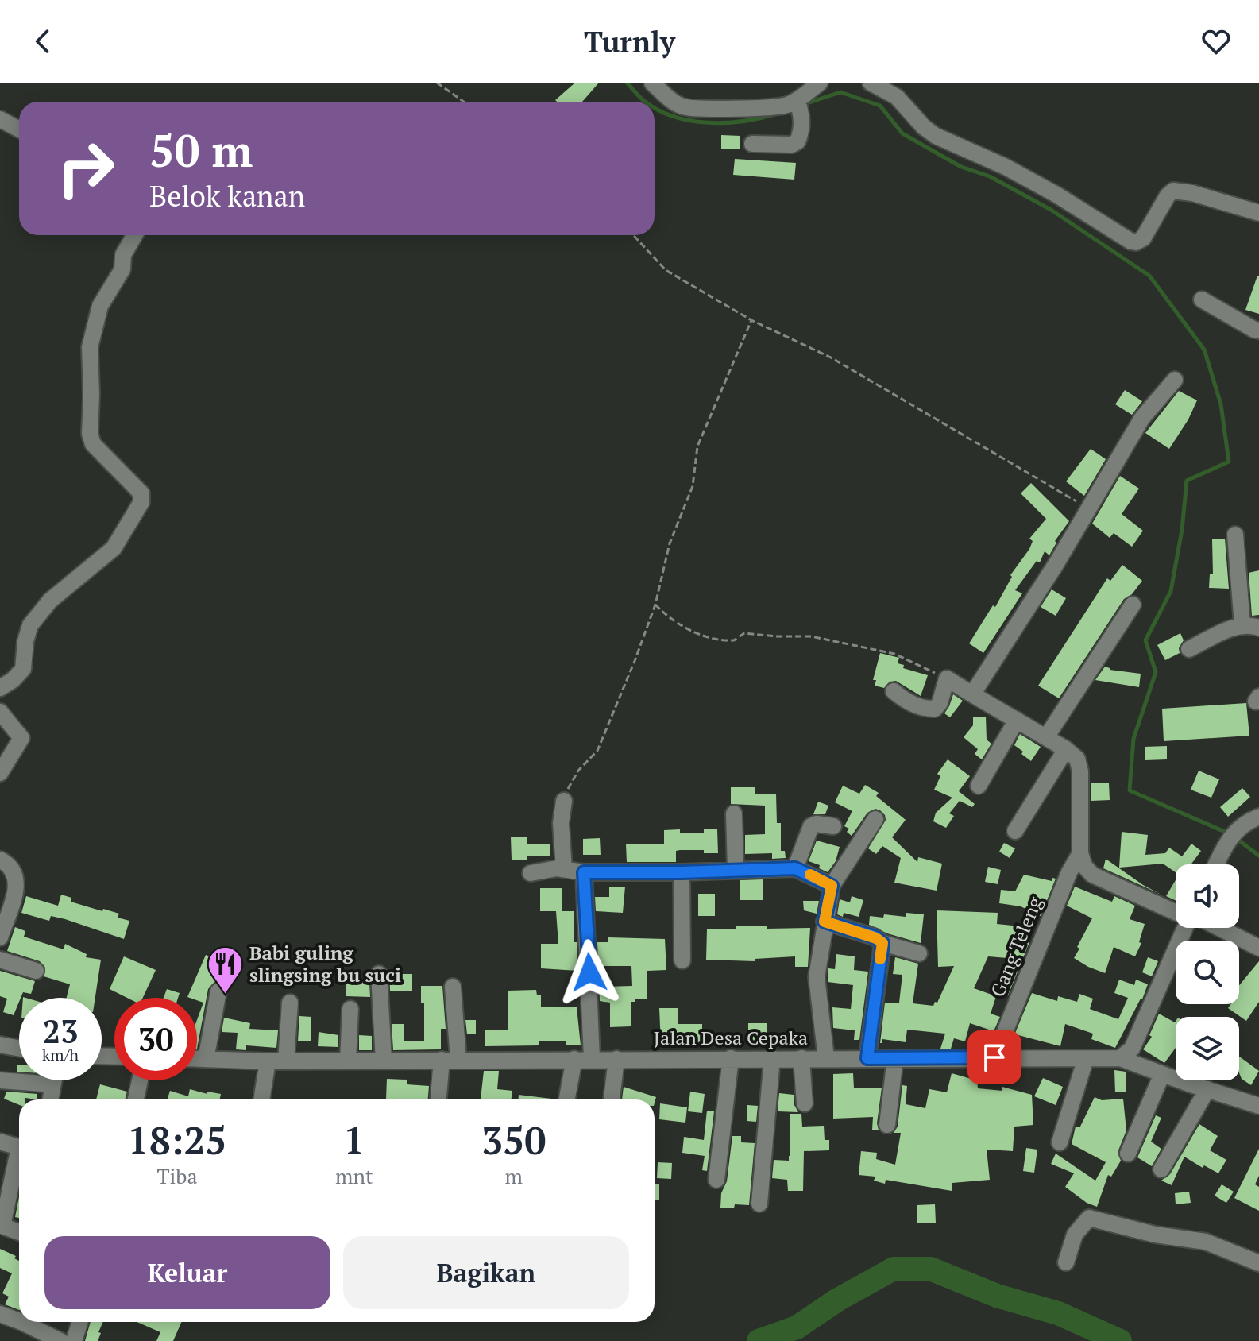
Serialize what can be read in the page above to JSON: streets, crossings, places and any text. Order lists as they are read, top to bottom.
{
  "streets": {
    "street": ["Gang Teleng", "Jalan Desa Cepaka"]
  },
  "crossings": [
    ["Gang Teleng", "Jalan Desa Cepaka"]
  ],
  "places": {
    "restaurant": ["Babi guling slingsing bu suci"]
  },
  "page": {
    "header": "Turnly",
    "turn": ["50 m", "Belok kanan"],
    "speed": "23 km/h",
    "limit": "30",
    "eta": [
      "18:25",
      "Tiba",
      "1",
      "mnt",
      "350",
      "m"
    ],
    "buttons": ["Keluar", "Bagikan"]
  }
}
